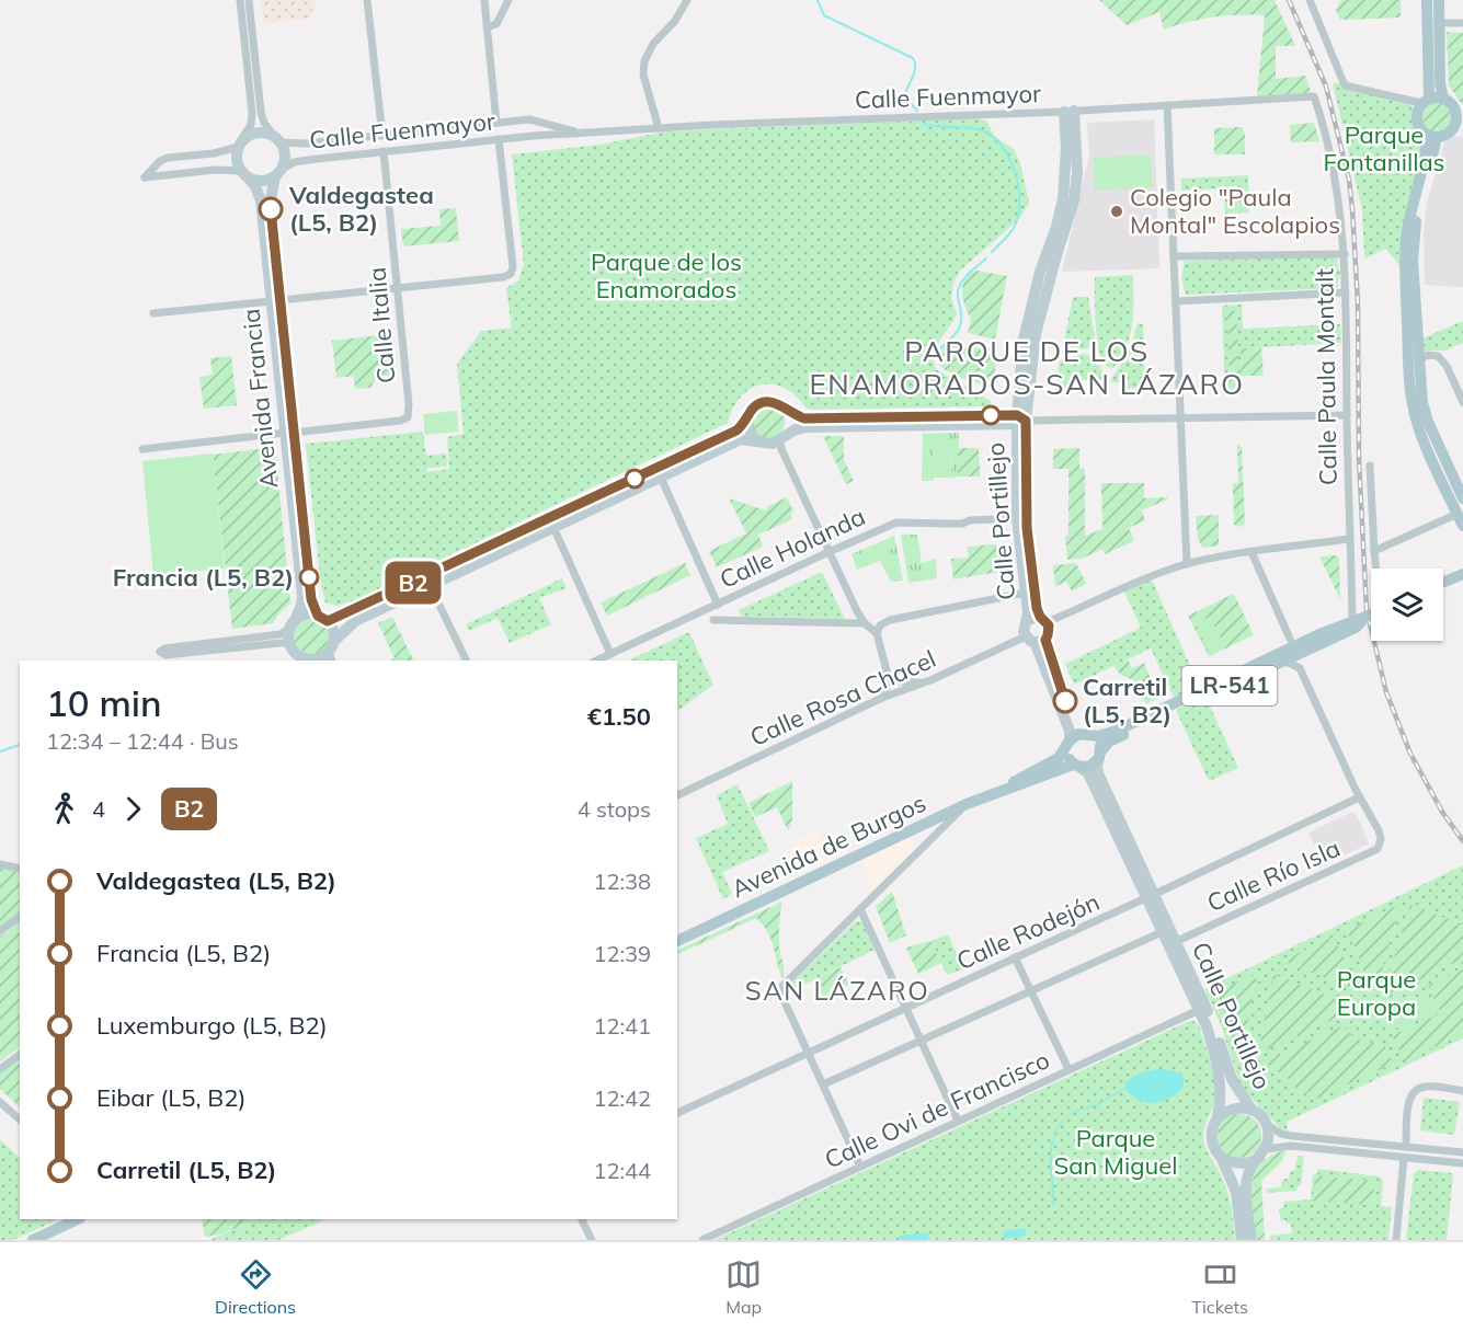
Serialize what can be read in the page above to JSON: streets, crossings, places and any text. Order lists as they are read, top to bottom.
{
  "streets": {
    "main road": [
      "Avenida Francia",
      "Calle Portillejo",
      "LR-541",
      "Avenida de Burgos"
    ],
    "street": [
      "Calle Fuenmayor",
      "Calle Italia",
      "Calle Paula Montalt",
      "Calle Holanda",
      "Calle Rosa Chacel",
      "Calle Río Isla",
      "Calle Rodejón",
      "Calle Ovi de Francisco"
    ]
  },
  "crossings": [
    ["Calle Fuenmayor", "Calle Italia"],
    ["Calle Fuenmayor", "Calle Paula Montalt"],
    ["Calle Fuenmayor", "Avenida Francia"],
    ["Calle Fuenmayor", "Calle Portillejo"],
    ["Calle Italia", "Avenida Francia"],
    ["Calle Paula Montalt", "LR-541"],
    ["Calle Portillejo", "Calle Holanda"],
    ["Calle Portillejo", "LR-541"],
    ["Calle Portillejo", "Avenida de Burgos"],
    ["Calle Portillejo", "Calle Río Isla"],
    ["Calle Portillejo", "Calle Rodejón"],
    ["Calle Portillejo", "Calle Ovi de Francisco"],
    ["LR-541", "Avenida de Burgos"],
    ["Calle Río Isla", "Calle Rodejón"]
  ],
  "districts": ["PARQUE DE LOS ENAMORADOS-SAN LÁZARO", "SAN LÁZARO"],
  "parks": [
    "Parque Fontanillas",
    "Parque de los Enamorados",
    "Parque Europa",
    "Parque San Miguel"
  ],
  "places": [
    "Valdegastea (L5, B2)",
    "Colegio \"Paula Montal\" Escolapios",
    "Francia (L5, B2)",
    "Carretil (L5, B2)"
  ],
  "lines": ["bus line B2"],
  "page": {
    "on_map": "B2",
    "heading": ["10 min", "12:34 – 12:44 · Bus", "€1.50"],
    "legs": ["4", "B2", "4 stops"],
    "list": [
      {
        "name": "Valdegastea (L5, B2)",
        "value": "12:38"
      },
      {
        "name": "Francia (L5, B2)",
        "value": "12:39"
      },
      {
        "name": "Luxemburgo (L5, B2)",
        "value": "12:41"
      },
      {
        "name": "Eibar (L5, B2)",
        "value": "12:42"
      },
      {
        "name": "Carretil (L5, B2)",
        "value": "12:44"
      }
    ],
    "tabs": ["Directions", "Map", "Tickets"]
  }
}
